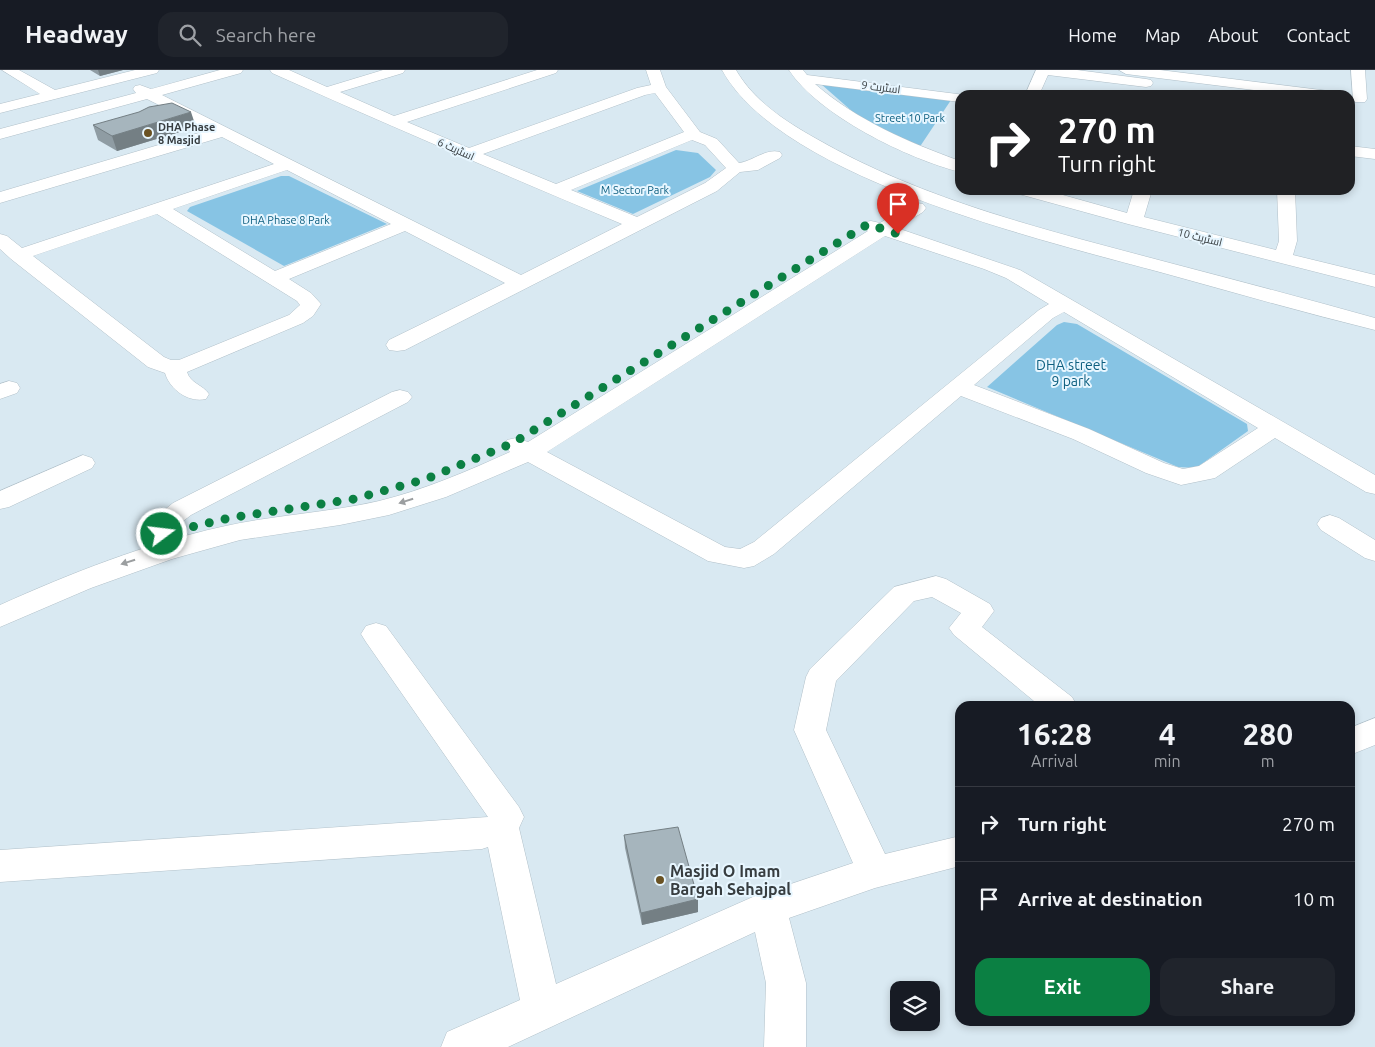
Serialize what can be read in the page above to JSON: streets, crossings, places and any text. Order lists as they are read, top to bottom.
{
  "streets": {
    "street": ["اسٹریٹ 9", "اسٹریٹ 6", "اسٹریٹ 10"]
  },
  "parks": [
    "Street 10 Park",
    "M Sector Park",
    "DHA Phase 8 Park",
    "DHA street 9 park"
  ],
  "places": ["DHA Phase 8 Masjid", "Masjid O Imam Bargah Sehajpal"],
  "page": {
    "header": "Headway",
    "search": "Search here",
    "nav": [
      "Home",
      "Map",
      "About",
      "Contact"
    ],
    "turn": ["270 m", "Turn right"],
    "eta": [
      "16:28",
      "Arrival",
      "4",
      "min",
      "280",
      "m"
    ],
    "list": [
      {
        "name": "Turn right",
        "value": "270 m"
      },
      {
        "name": "Arrive at destination",
        "value": "10 m"
      }
    ],
    "buttons": ["Exit", "Share"]
  }
}
